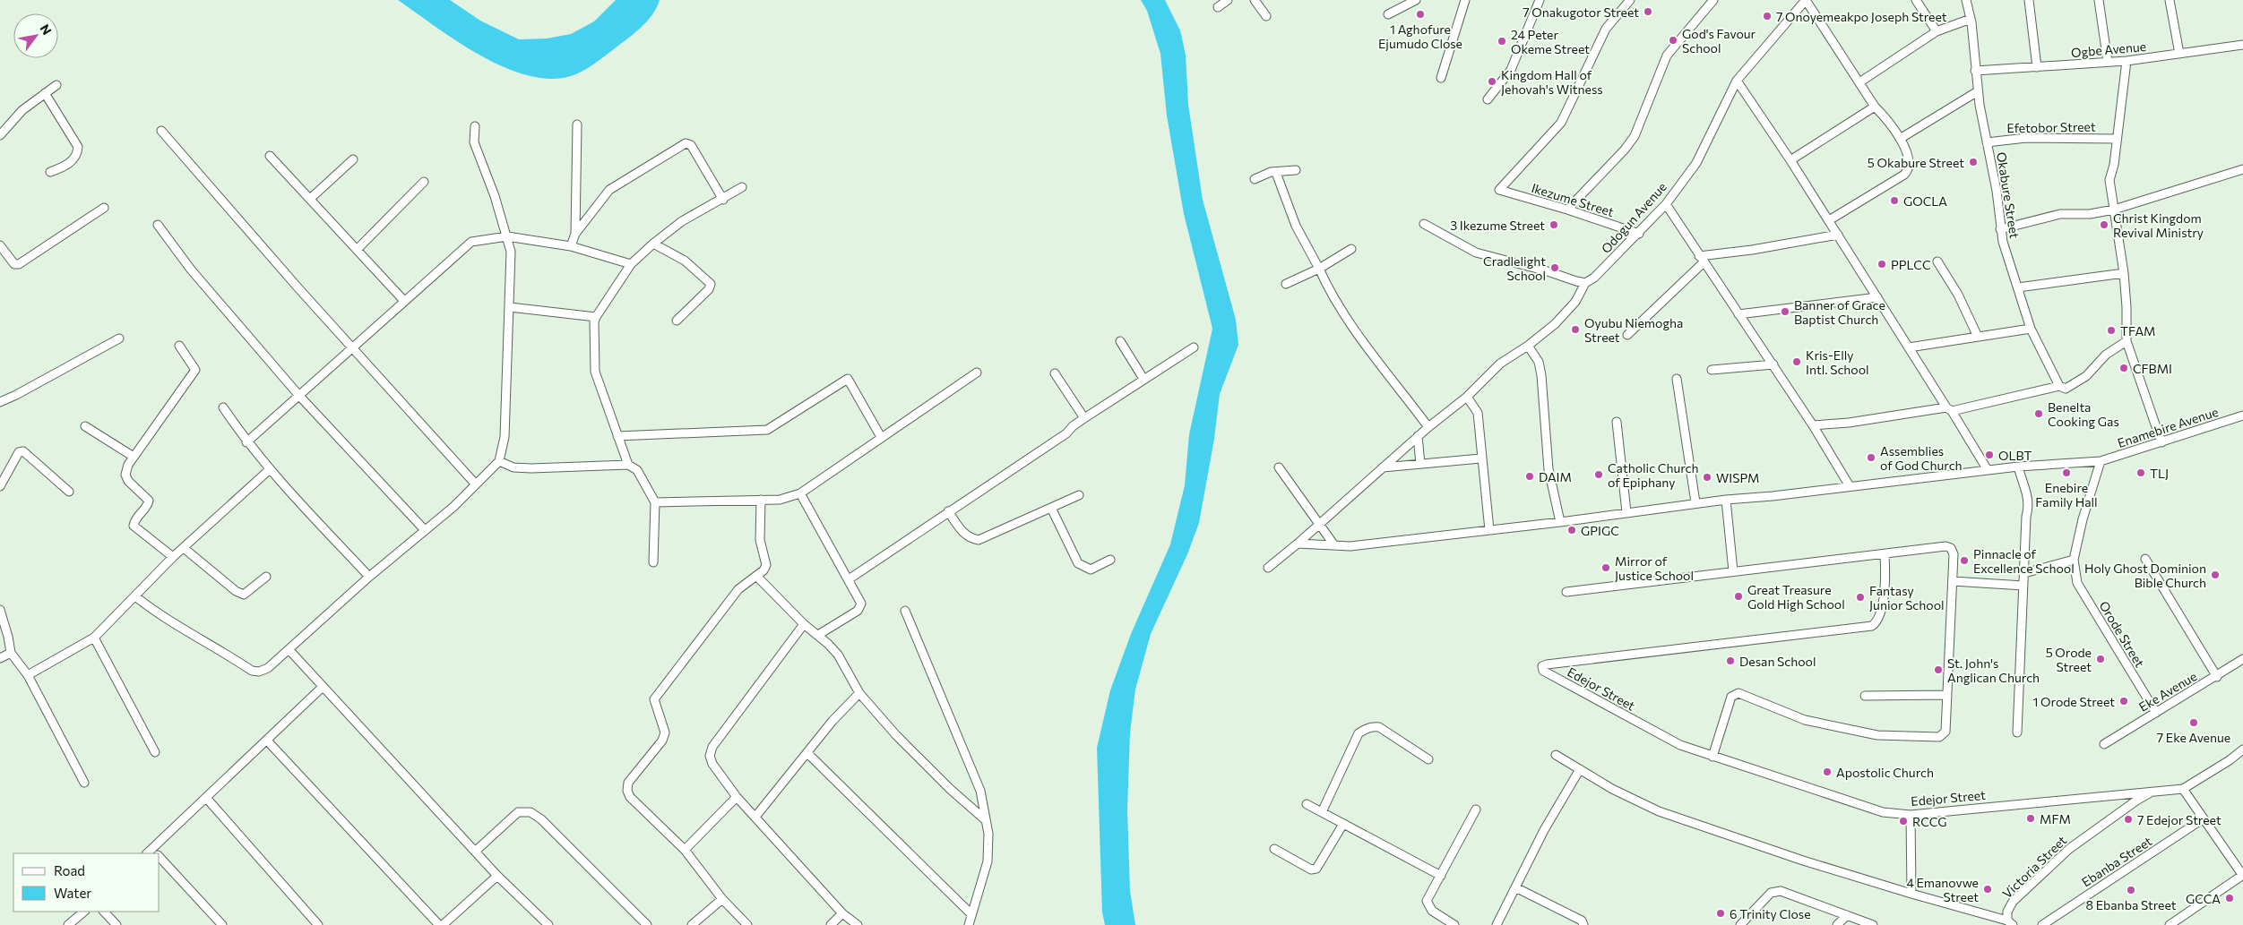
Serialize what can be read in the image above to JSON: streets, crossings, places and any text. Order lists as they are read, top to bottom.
{
  "streets": {
    "street": [
      "Ogbe Avenue",
      "Efetobor Street",
      "Okabure Street",
      "Ikezume Street",
      "Odogun Avenue",
      "Enamebire Avenue",
      "Orode Street",
      "Edejor Street",
      "Eke Avenue",
      "Ebanba Street",
      "Victoria Street"
    ]
  },
  "crossings": [
    ["Ogbe Avenue", "Okabure Street"],
    ["Efetobor Street", "Okabure Street"],
    ["Ikezume Street", "Odogun Avenue"],
    ["Enamebire Avenue", "Orode Street"],
    ["Orode Street", "Eke Avenue"],
    ["Edejor Street", "Victoria Street"]
  ],
  "places": [
    "7 Onakugotor Street",
    "1 Aghofure Ejumudo Close",
    "7 Onoyemeakpo Joseph Street",
    "God's Favour School",
    "24 Peter Okeme Street",
    "Kingdom Hall of Jehovah's Witness",
    "5 Okabure Street",
    "GOCLA",
    "3 Ikezume Street",
    "Christ Kingdom Revival Ministry",
    "PPLCC",
    "Cradlelight School",
    "Banner of Grace Baptist Church",
    "Oyubu Niemogha Street",
    "TFAM",
    "Kris-Elly Intl. School",
    "CFBMI",
    "Benelta Cooking Gas",
    "OLBT",
    "Assemblies of God Church",
    "Enebire Family Hall",
    "TLJ",
    "Catholic Church of Epiphany",
    "DAIM",
    "WISPM",
    "GPIGC",
    "Pinnacle of Excellence School",
    "Mirror of Justice School",
    "Holy Ghost Dominion Bible Church",
    "Great Treasure Gold High School",
    "Fantasy Junior School",
    "5 Orode Street",
    "Desan School",
    "St. John's Anglican Church",
    "1 Orode Street",
    "7 Eke Avenue",
    "Apostolic Church",
    "MFM",
    "7 Edejor Street",
    "RCCG",
    "4 Emanovwe Street",
    "8 Ebanba Street",
    "GCCA",
    "6 Trinity Close"
  ],
  "legend": ["Road", "Water"],
  "north": "top right"
}
